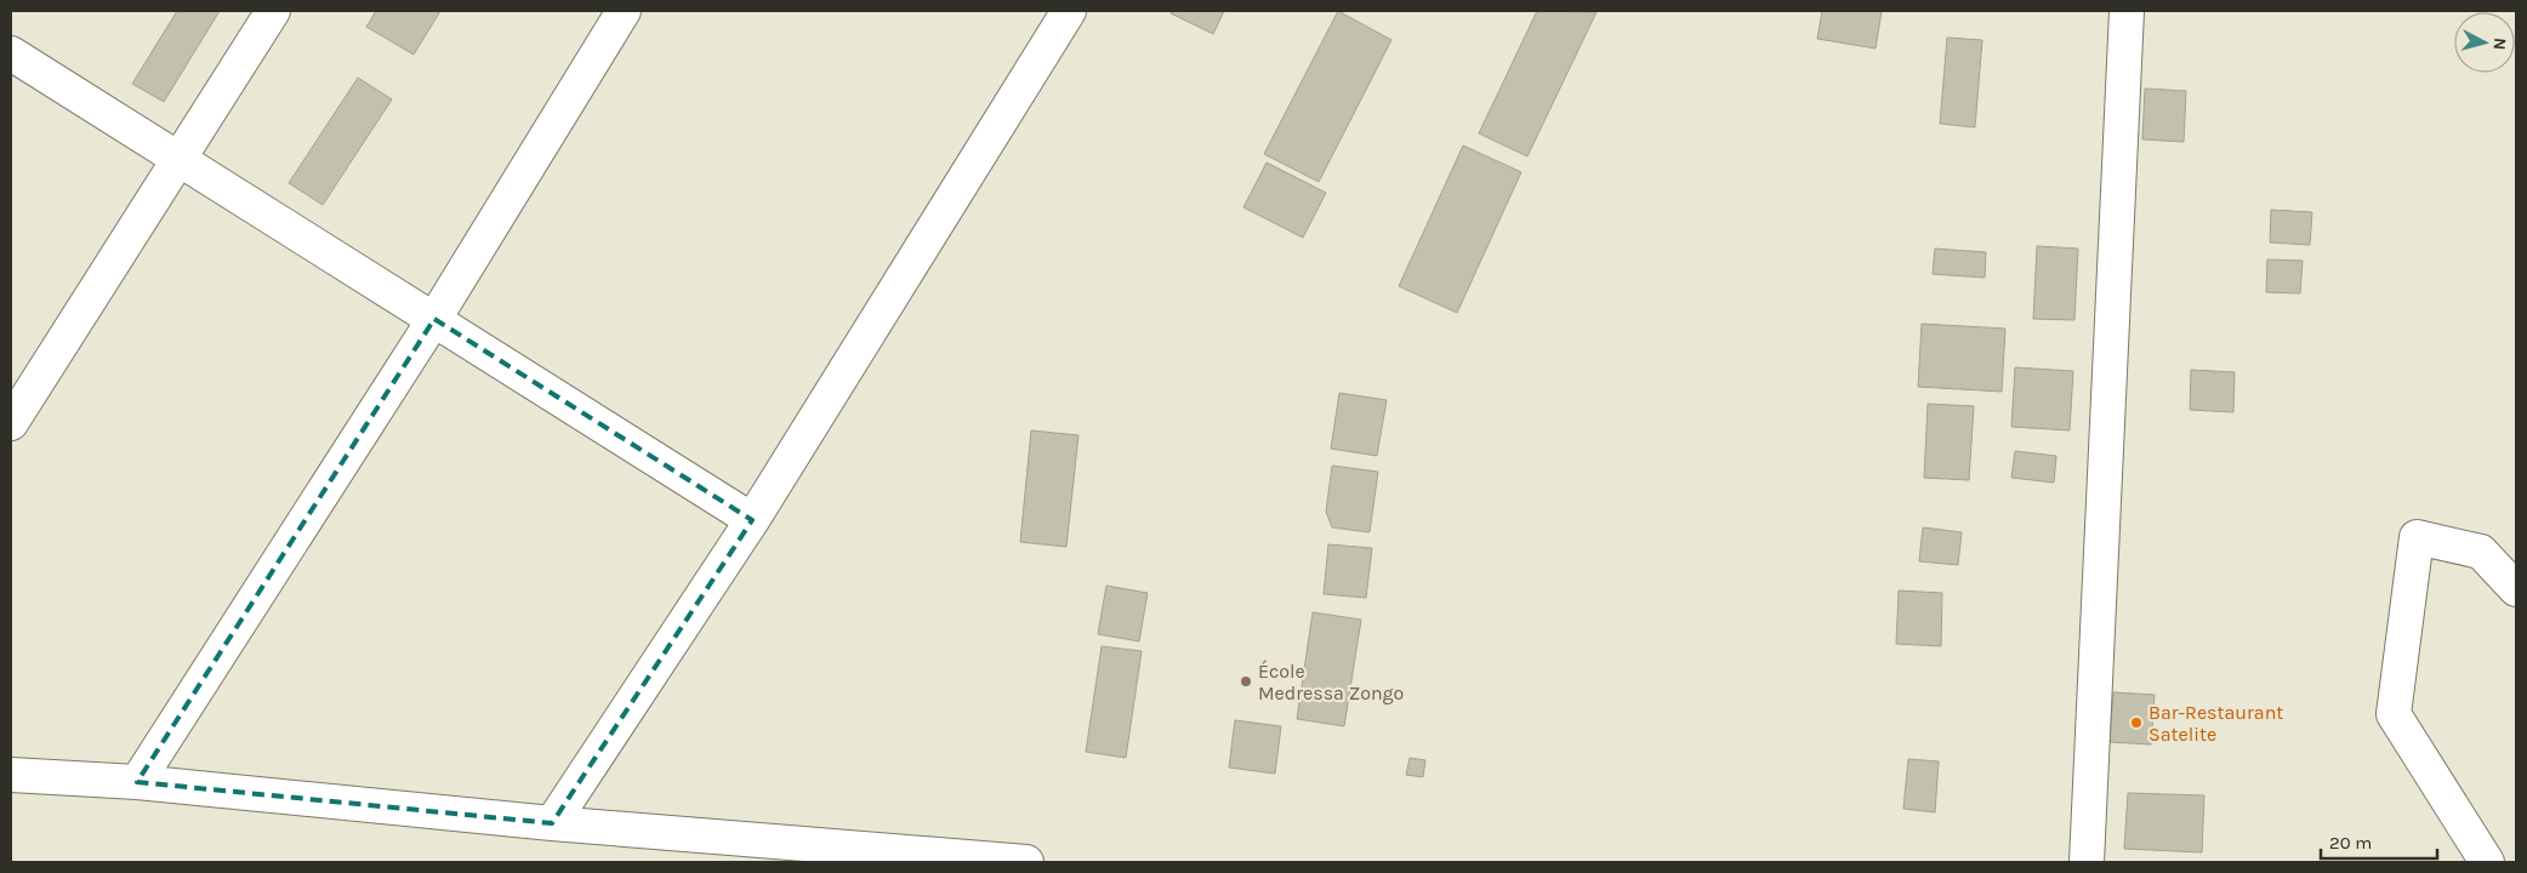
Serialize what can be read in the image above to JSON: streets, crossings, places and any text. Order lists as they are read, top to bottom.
{
  "places": ["École Medressa Zongo", "Bar-Restaurant Satelite"],
  "scale_bar": "20 m",
  "north": "right"
}
